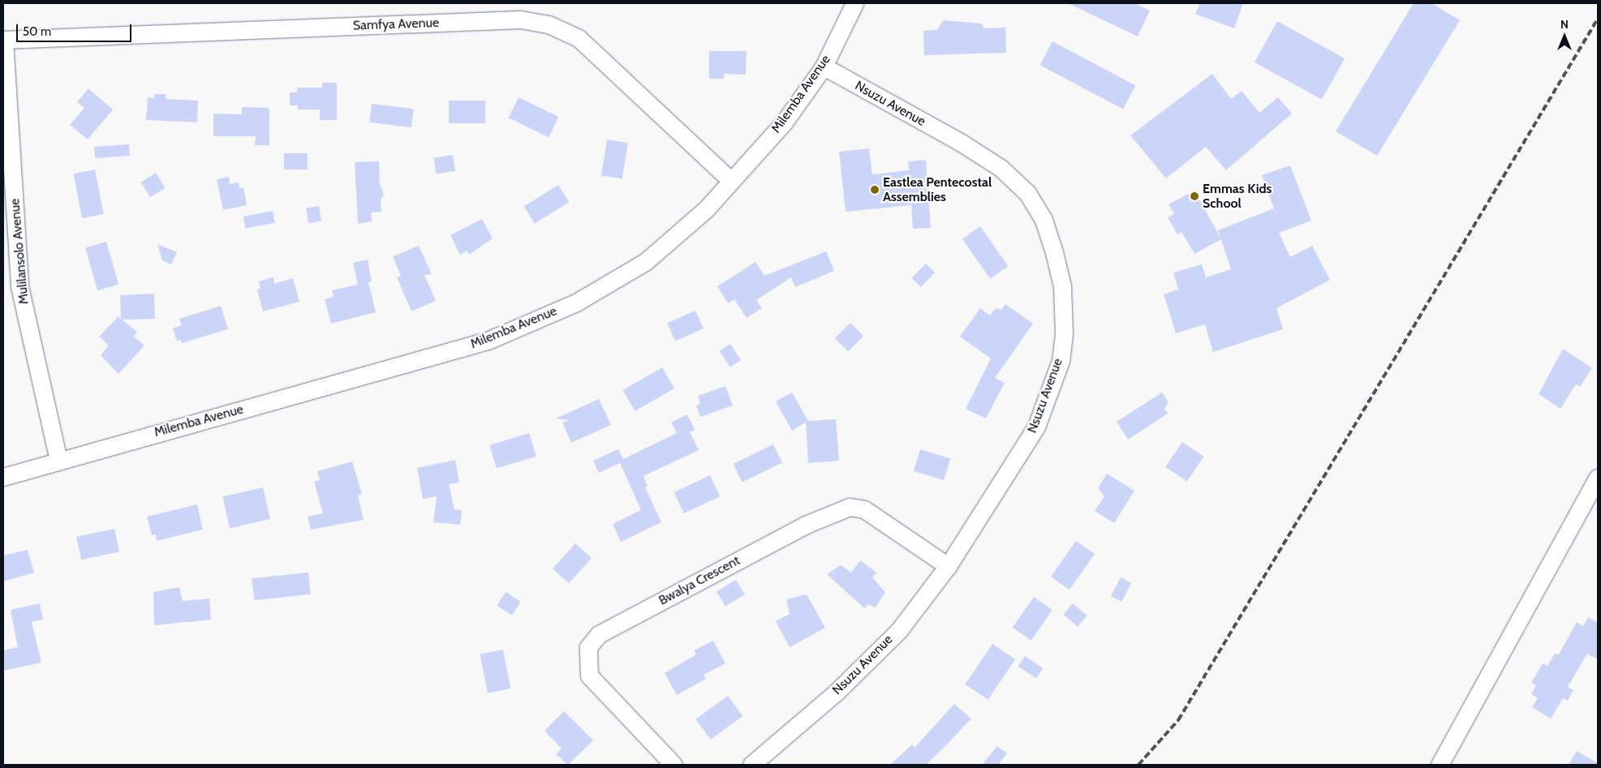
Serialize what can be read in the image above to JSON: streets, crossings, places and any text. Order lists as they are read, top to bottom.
{
  "streets": {
    "street": [
      "Samfya Avenue",
      "Milemba Avenue",
      "Nsuzu Avenue",
      "Mulilansolo Avenue",
      "Bwalya Crescent"
    ]
  },
  "crossings": [
    ["Samfya Avenue", "Milemba Avenue"],
    ["Samfya Avenue", "Mulilansolo Avenue"],
    ["Milemba Avenue", "Nsuzu Avenue"],
    ["Milemba Avenue", "Mulilansolo Avenue"],
    ["Nsuzu Avenue", "Bwalya Crescent"]
  ],
  "places": ["Eastlea Pentecostal Assemblies", "Emmas Kids School"],
  "scale_bar": "50 m",
  "north": "top"
}
